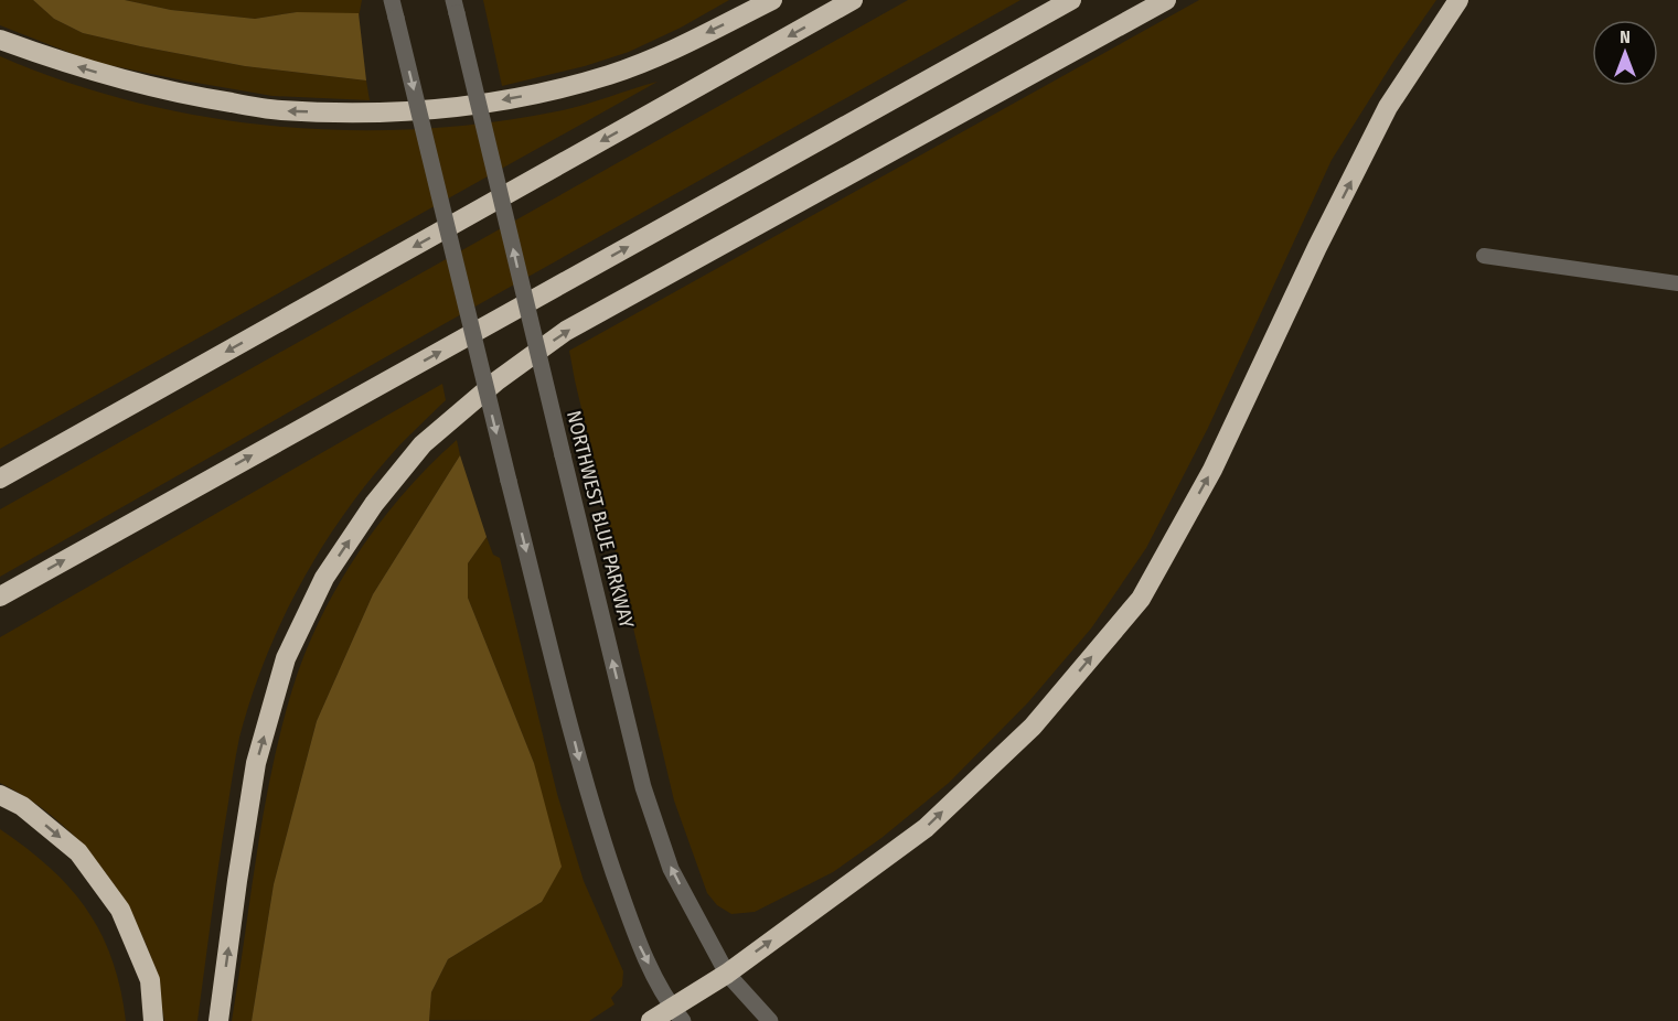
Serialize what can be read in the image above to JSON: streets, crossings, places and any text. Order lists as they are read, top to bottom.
{
  "streets": {
    "street": ["NORTHWEST BLUE PARKWAY"]
  },
  "north": "top"
}
